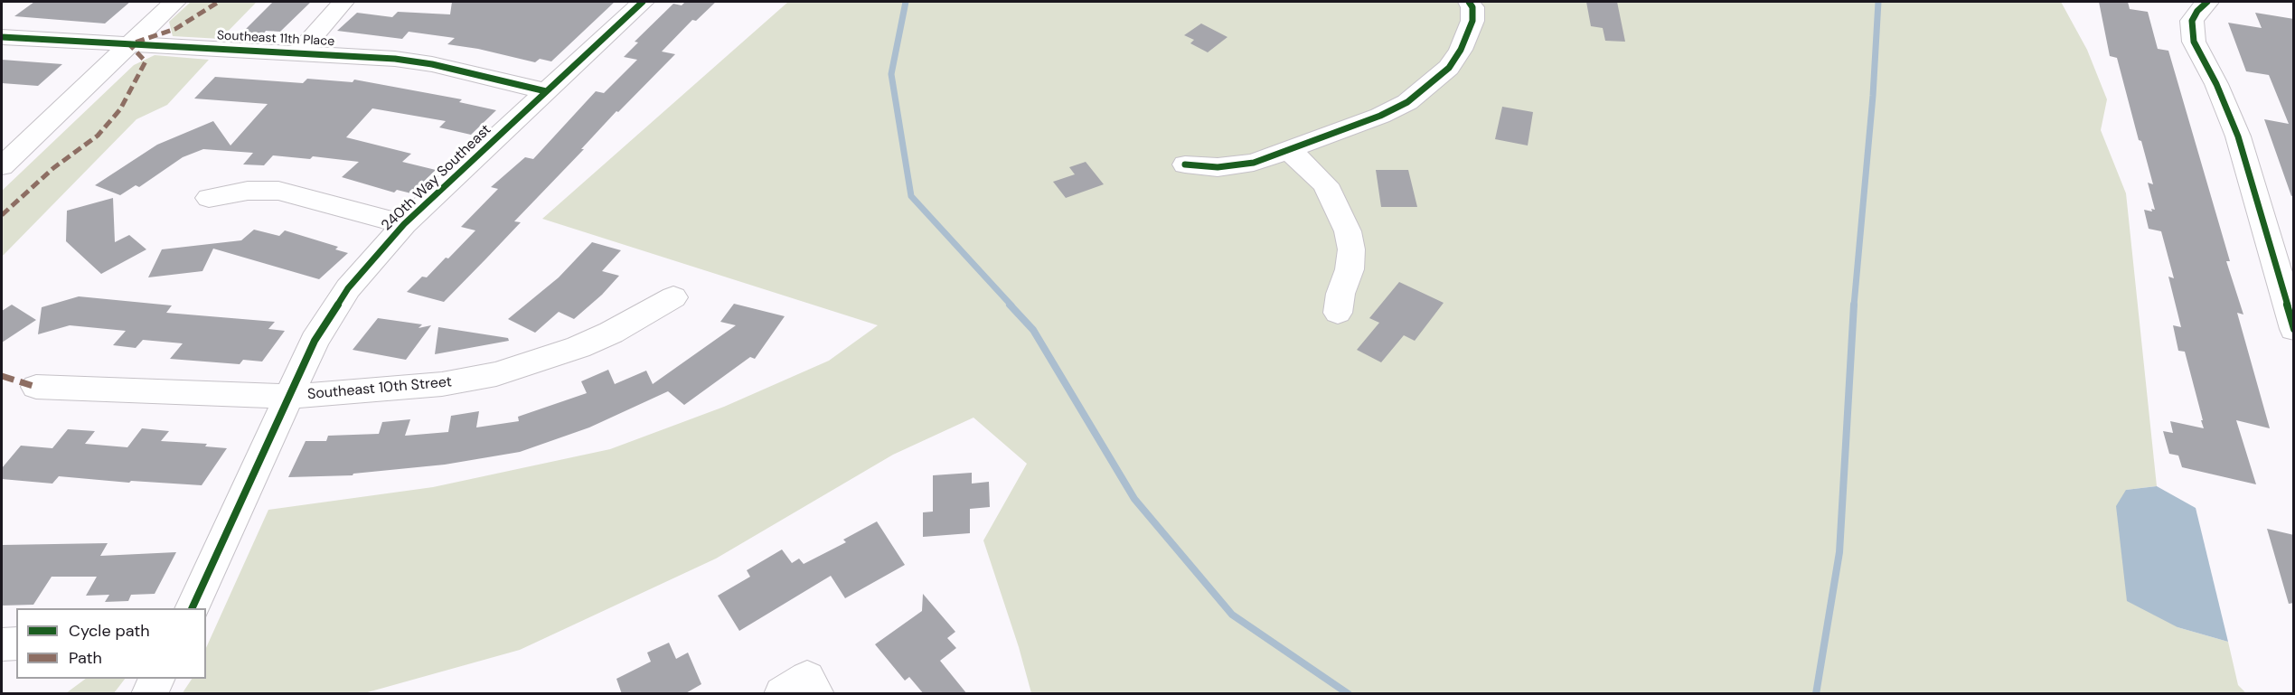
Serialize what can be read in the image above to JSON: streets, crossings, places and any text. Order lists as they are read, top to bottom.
{
  "streets": {
    "street": ["Southeast 11th Place", "240th Way Southeast", "Southeast 10th Street"]
  },
  "crossings": [
    ["Southeast 11th Place", "240th Way Southeast"],
    ["240th Way Southeast", "Southeast 10th Street"]
  ],
  "legend": ["Cycle path", "Path"]
}
